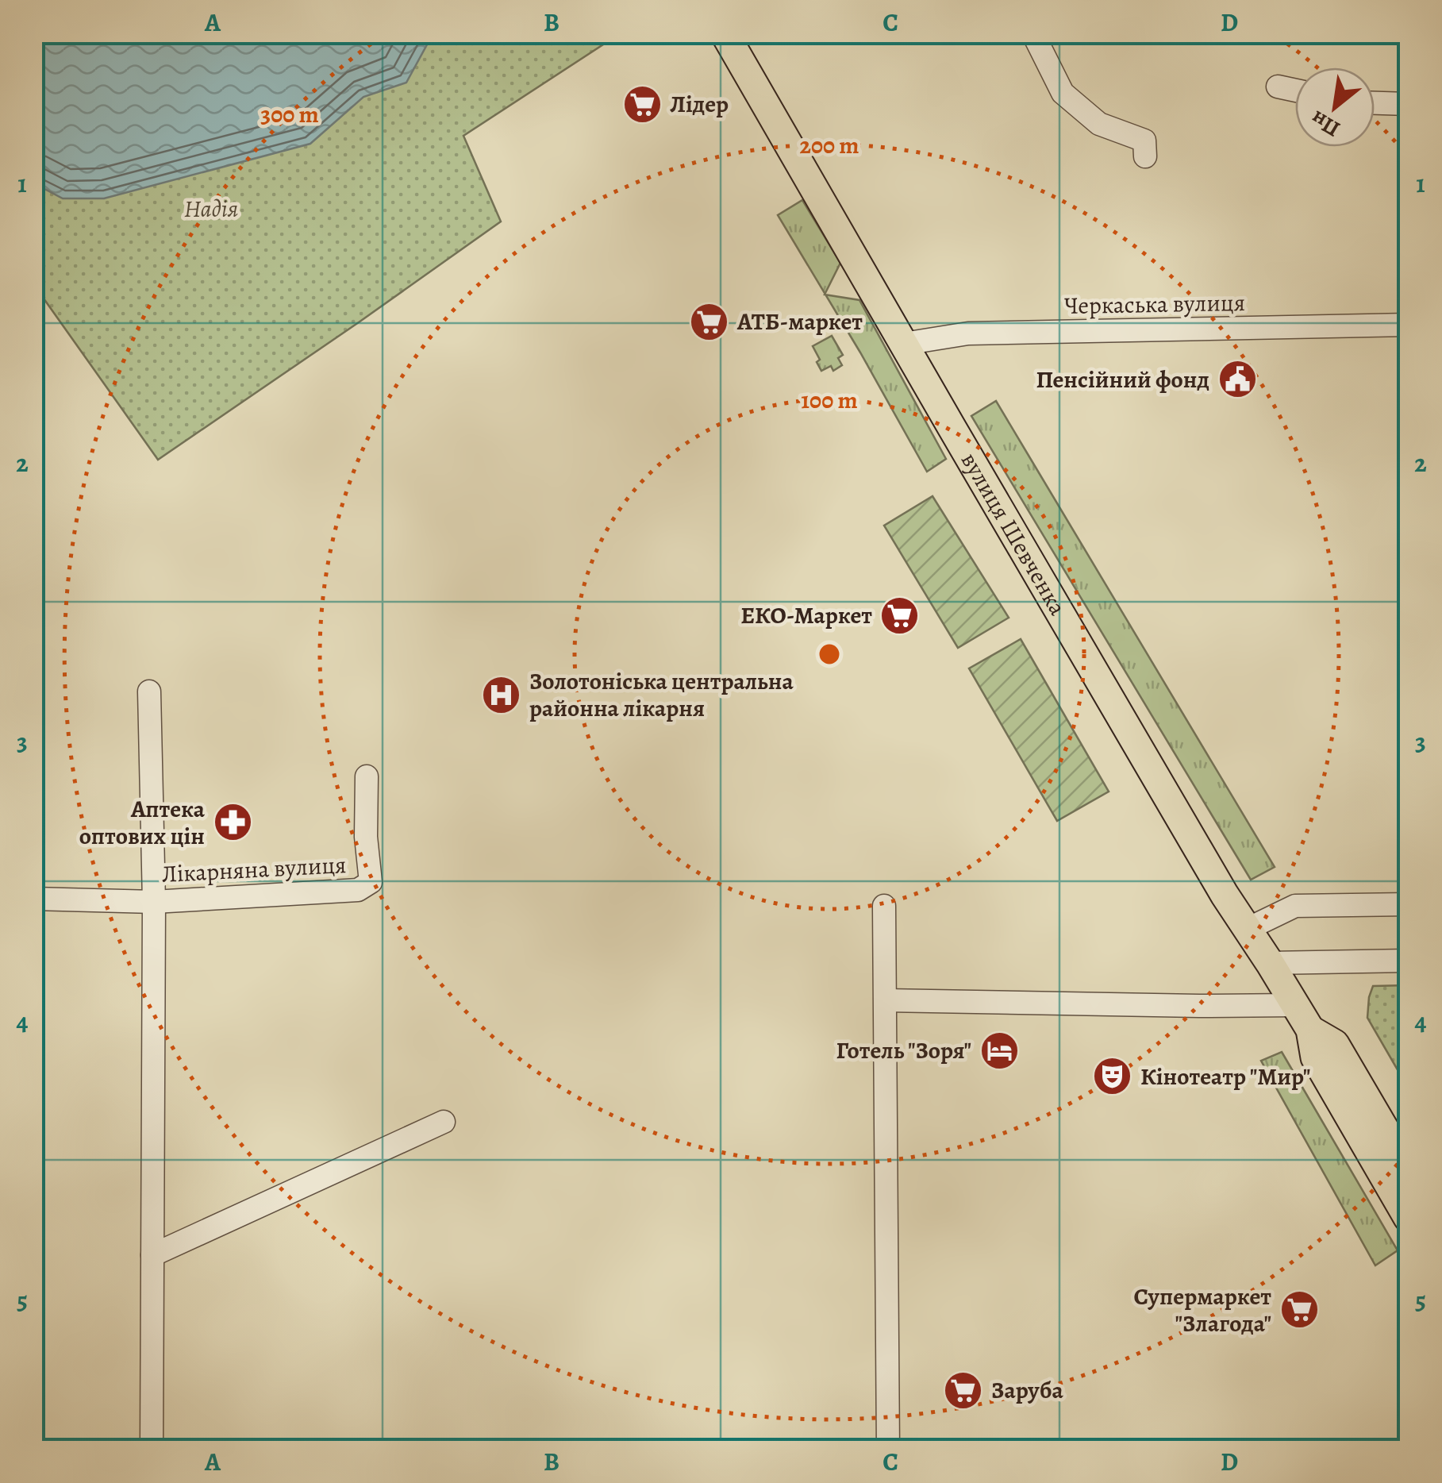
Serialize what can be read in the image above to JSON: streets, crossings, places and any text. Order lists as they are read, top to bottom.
{
  "streets": {
    "main road": ["вулиця Шевченка"],
    "street": ["Черкаська вулиця", "Лікарняна вулиця"]
  },
  "crossings": [
    ["Черкаська вулиця", "вулиця Шевченка"]
  ],
  "parks": ["Надія"],
  "places": {
    "supermarket": [
      "Лідер",
      "АТБ-маркет",
      "ЕКО-Маркет",
      "Супермаркет \"Злагода\"",
      "Заруба"
    ],
    "public building": ["Пенсійний фонд"],
    "hospital": ["Золотоніська центральна районна лікарня"],
    "pharmacy": ["Аптека оптових цін"],
    "hotel": ["Готель \"Зоря\""],
    "theatre": ["Кінотеатр \"Мир\""]
  },
  "north": "bottom left",
  "grid": {
    "columns": [
      "A",
      "B",
      "C",
      "D"
    ],
    "rows": [
      "1",
      "2",
      "3",
      "4",
      "5"
    ]
  },
  "rings": ["300 m", "200 m", "100 m"]
}
